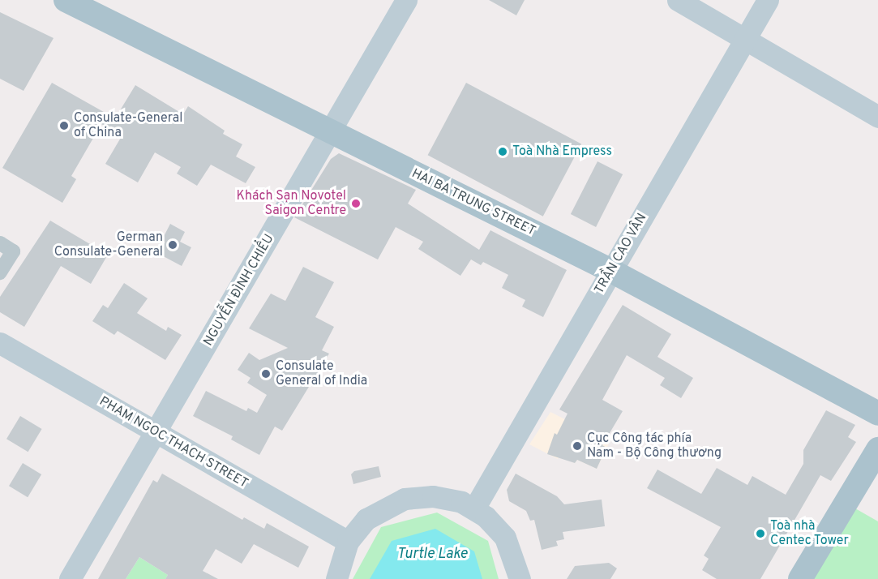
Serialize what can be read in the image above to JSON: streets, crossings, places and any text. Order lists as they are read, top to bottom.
{
  "streets": {
    "main road": [
      "HAI BA TRUNG STREET",
      "TRẦN CAO VÂN",
      "NGUYỄN ĐÌNH CHIỂU",
      "PHAM NGOC THACH STREET"
    ]
  },
  "crossings": [
    ["HAI BA TRUNG STREET", "TRẦN CAO VÂN"],
    ["HAI BA TRUNG STREET", "NGUYỄN ĐÌNH CHIỂU"],
    ["NGUYỄN ĐÌNH CHIỂU", "PHAM NGOC THACH STREET"]
  ],
  "water": ["Turtle Lake"],
  "places": [
    "Consulate-General of China",
    "Toà Nhà Empress",
    "Khách Sạn Novotel Saigon Centre",
    "German Consulate-General",
    "Consulate General of India",
    "Cục Công tác phía Nam - Bộ Công thương",
    "Toà nhà Centec Tower"
  ]
}
